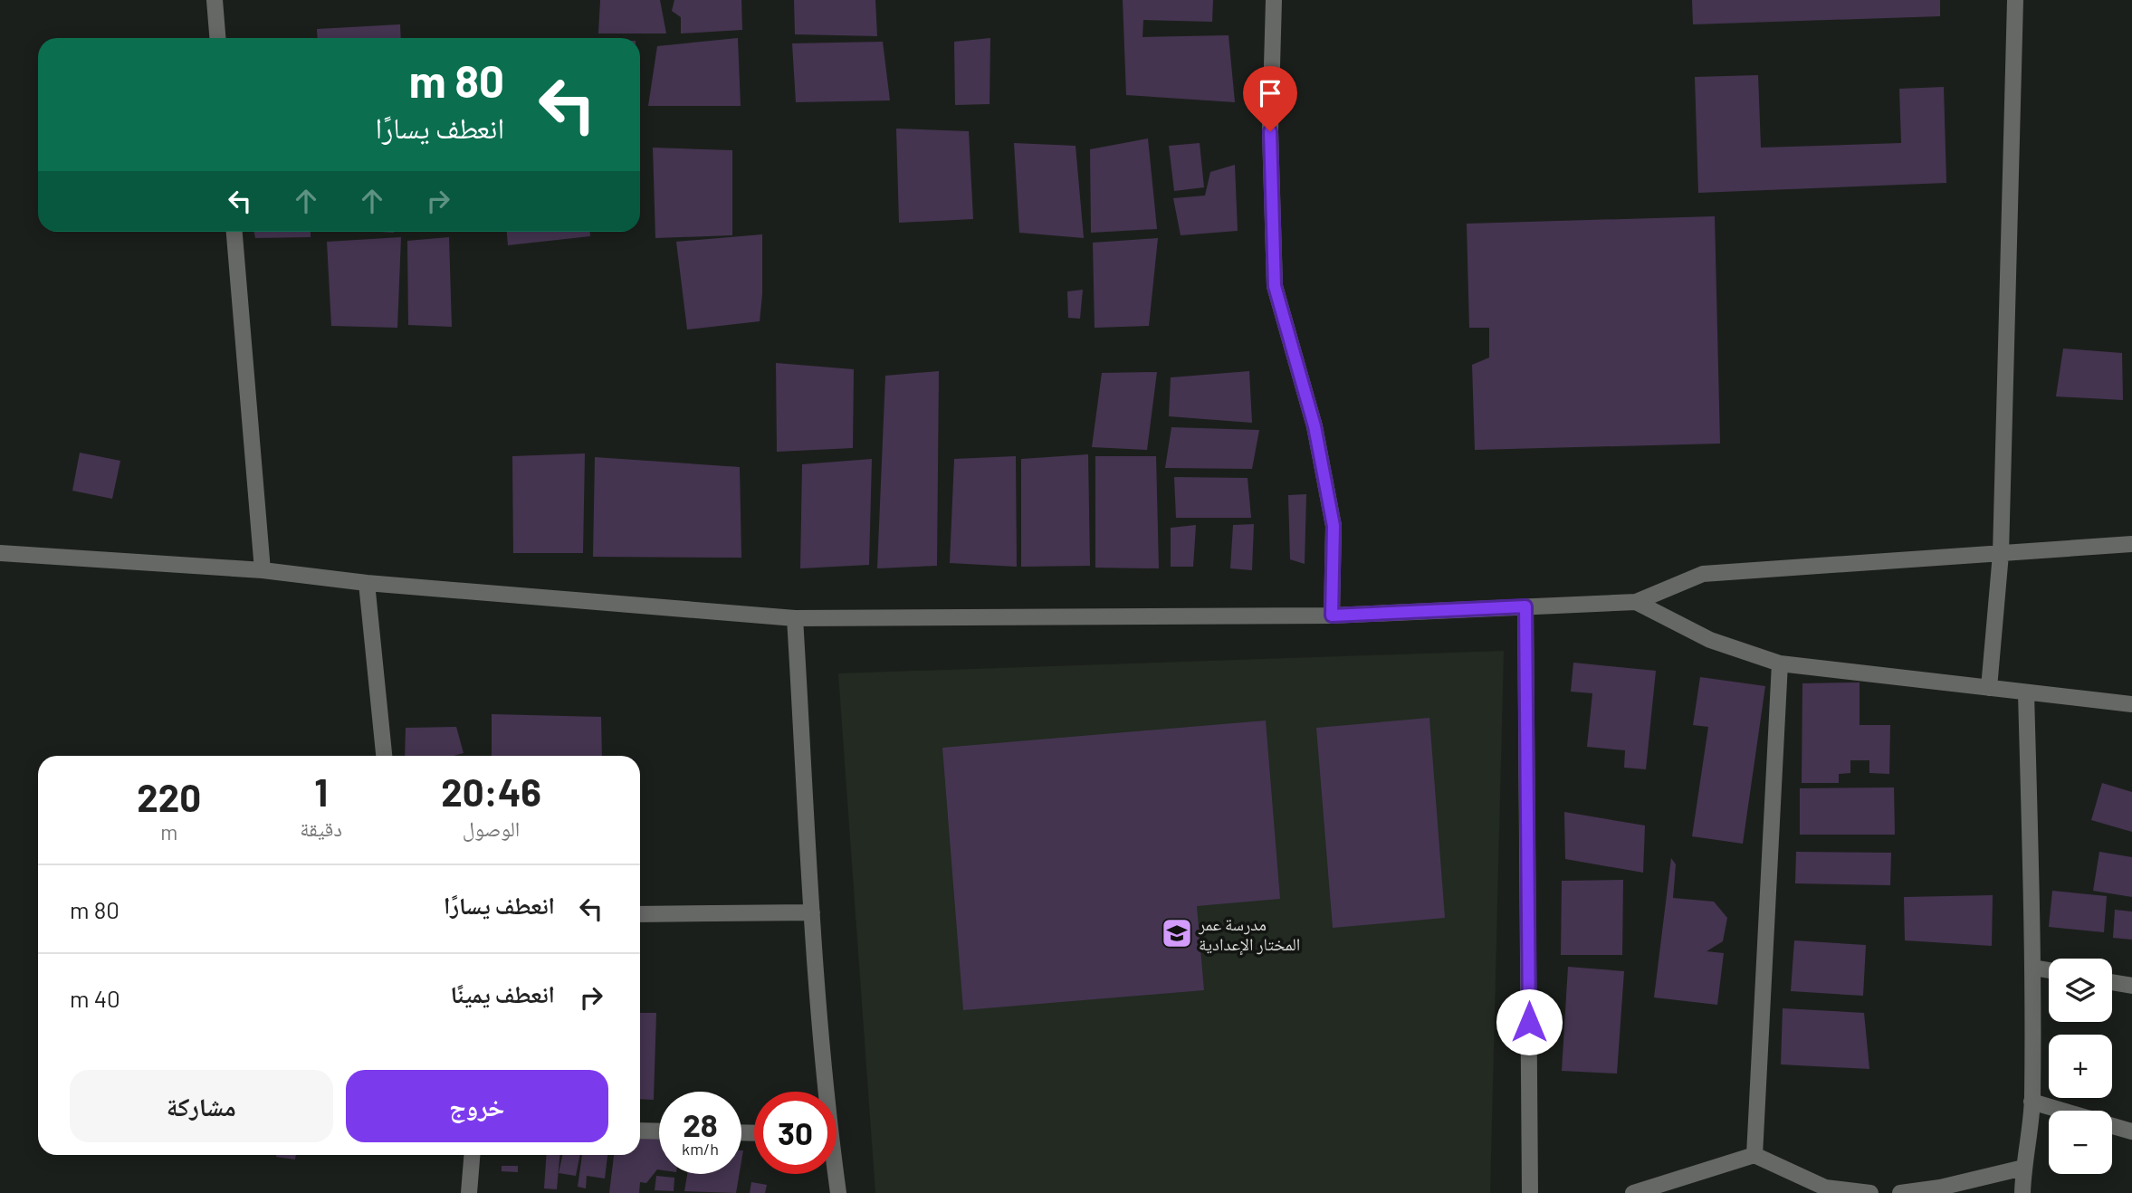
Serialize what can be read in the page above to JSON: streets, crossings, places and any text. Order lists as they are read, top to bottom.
{
  "places": {
    "school or university": ["مدرسة عمر المختار الإعدادية"]
  },
  "page": {
    "turn": ["80 m", "انعطف يسارًا"],
    "eta": [
      "20:46",
      "الوصول",
      "1",
      "دقيقة",
      "220",
      "m"
    ],
    "list": [
      {
        "name": "انعطف يسارًا",
        "value": "80 m"
      },
      {
        "name": "انعطف يمينًا",
        "value": "40 m"
      }
    ],
    "map_buttons": ["+", "−"],
    "buttons": ["خروج", "مشاركة"],
    "speed": "28 km/h",
    "limit": "30"
  }
}
